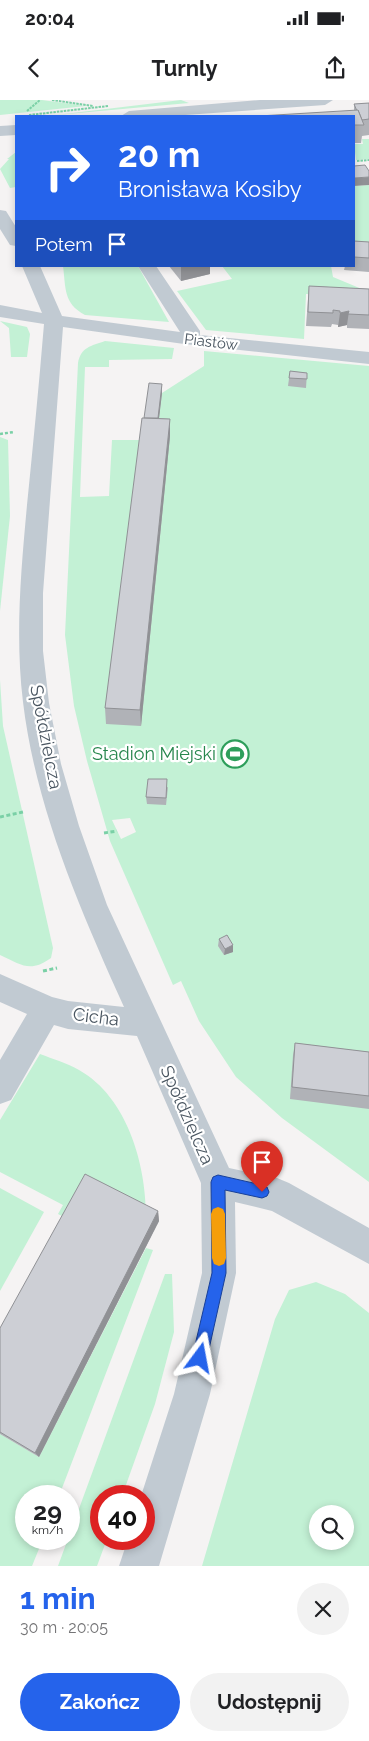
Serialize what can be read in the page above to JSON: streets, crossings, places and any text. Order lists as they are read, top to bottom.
{
  "streets": {
    "street": ["Piastów", "Spółdzielcza", "Cicha"]
  },
  "crossings": [
    ["Piastów", "Spółdzielcza"],
    ["Spółdzielcza", "Cicha"]
  ],
  "places": {
    "sports": ["Stadion Miejski"]
  },
  "page": {
    "status": "20:04",
    "header": "Turnly",
    "turn": ["20 m", "Bronisława Kosiby"],
    "then": "Potem",
    "speed": "29 km/h",
    "limit": "40",
    "heading": ["1 min", "30 m · 20:05"],
    "buttons": ["Zakończ", "Udostępnij"]
  }
}
